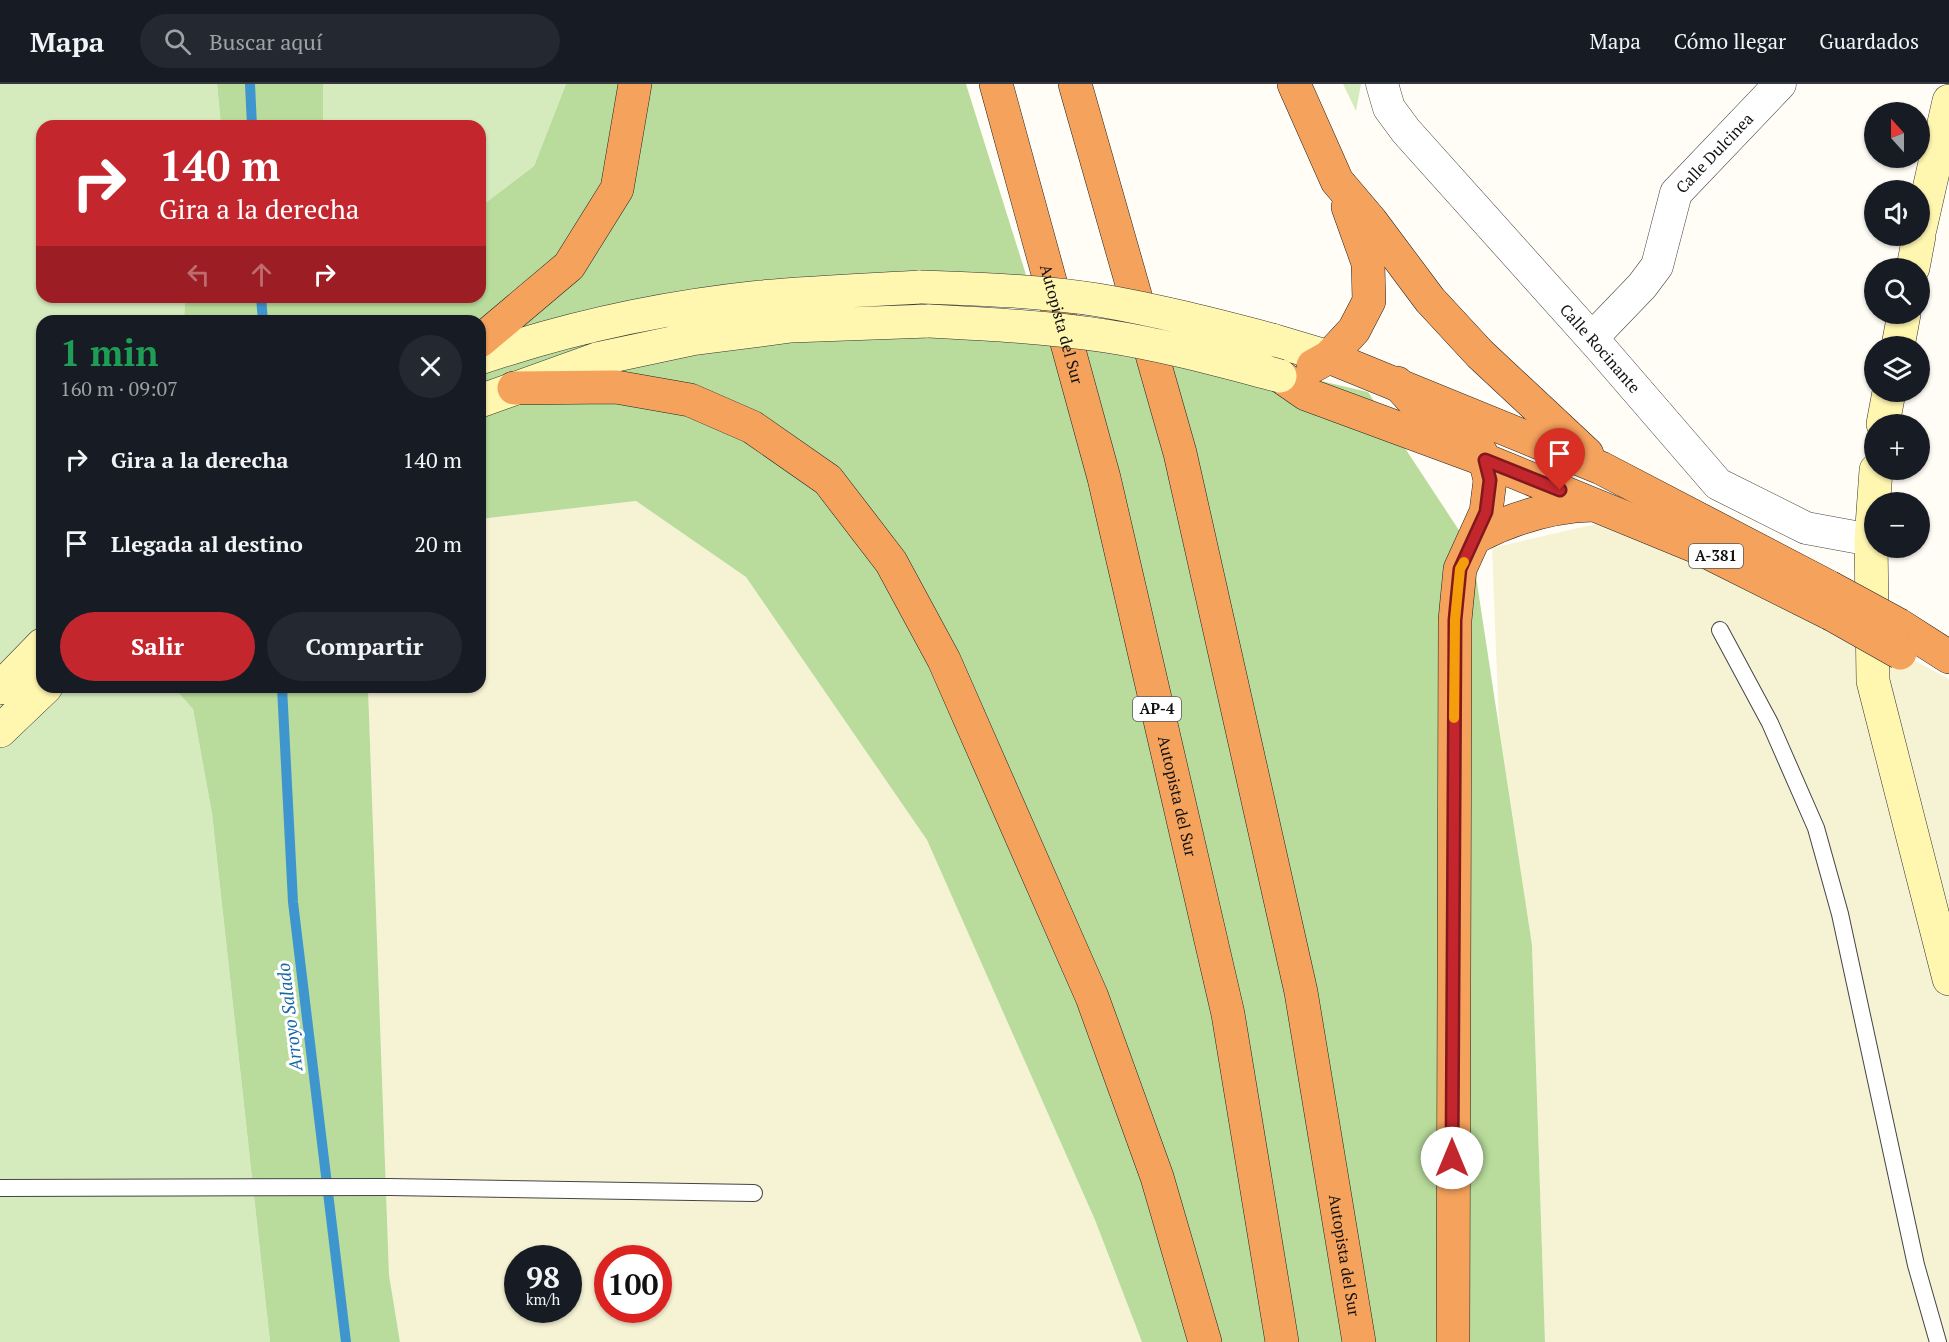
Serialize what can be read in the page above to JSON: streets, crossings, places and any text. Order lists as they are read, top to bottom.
{
  "streets": {
    "highway": ["Autopista del Sur", "A-381", "AP-4"],
    "street": ["Calle Dulcinea", "Calle Rocinante"]
  },
  "crossings": [
    ["Calle Dulcinea", "Calle Rocinante"]
  ],
  "water": ["Arroyo Salado"],
  "north": "top",
  "page": {
    "header": "Mapa",
    "search": "Buscar aquí",
    "nav": ["Mapa", "Cómo llegar", "Guardados"],
    "map_buttons": ["+", "−"],
    "turn": ["140 m", "Gira a la derecha"],
    "heading": ["1 min", "160 m · 09:07"],
    "list": [
      {
        "name": "Gira a la derecha",
        "value": "140 m"
      },
      {
        "name": "Llegada al destino",
        "value": "20 m"
      }
    ],
    "buttons": ["Salir", "Compartir"],
    "speed": "98 km/h",
    "limit": "100"
  }
}
